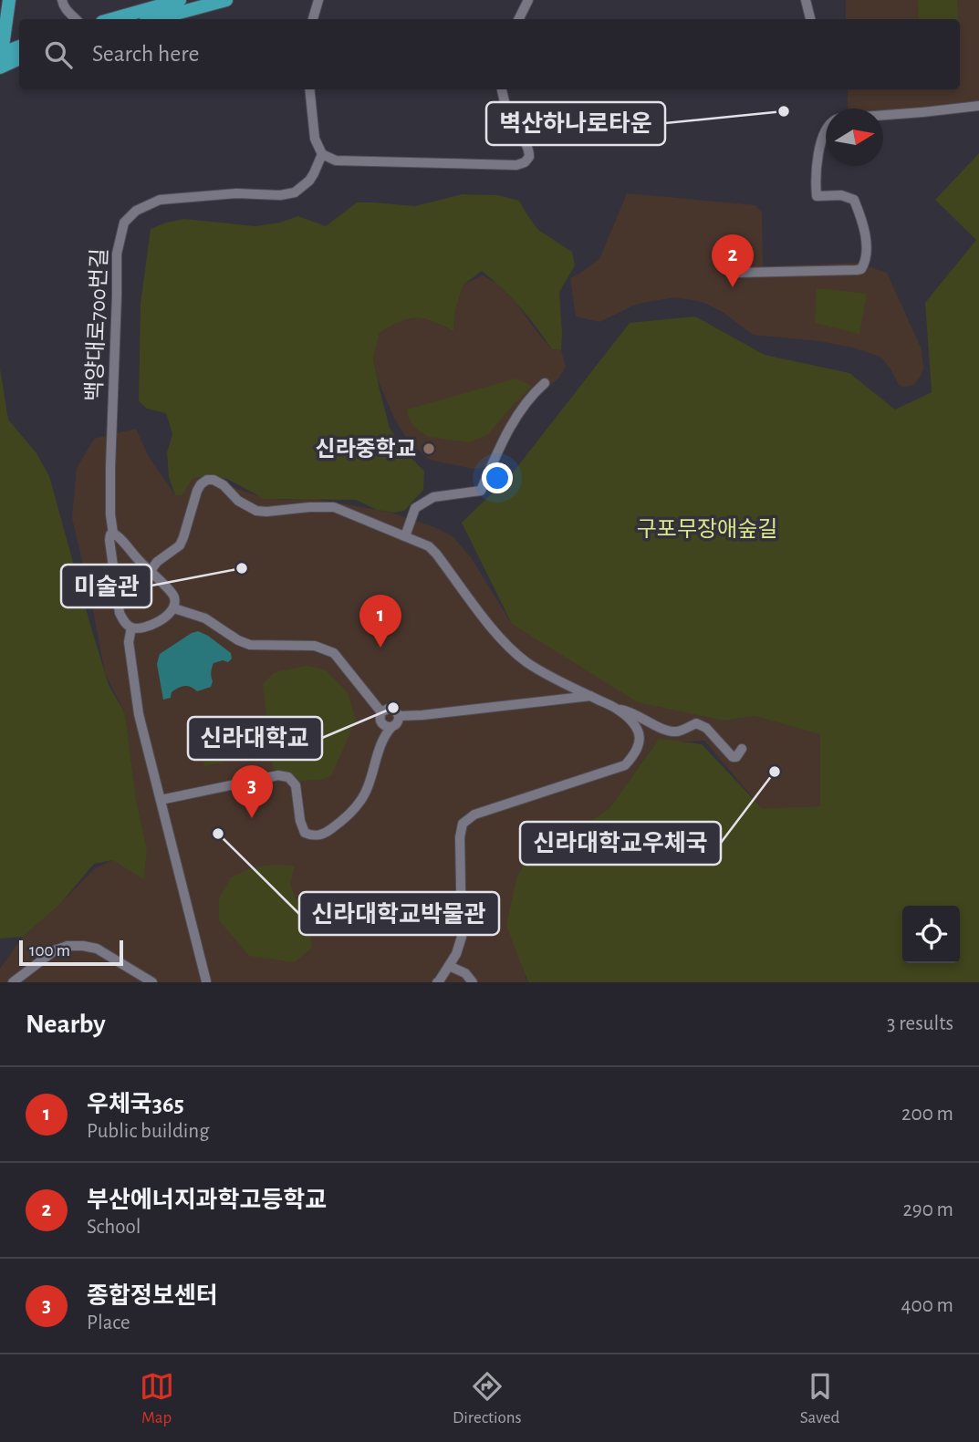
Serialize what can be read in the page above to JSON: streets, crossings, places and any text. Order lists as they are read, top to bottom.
{
  "streets": {
    "street": ["백양대로700번길"]
  },
  "parks": ["구포무장애숲길"],
  "places": [
    "벽산하나로타운",
    "신라중학교",
    "미술관",
    "신라대학교",
    "신라대학교우체국",
    "신라대학교박물관"
  ],
  "scale_bar": "100 m",
  "north": "right",
  "page": {
    "search": "Search here",
    "pins": ["2", "1", "3"],
    "scale": "100 m",
    "heading": ["Nearby", "3 results"],
    "list": [
      {
        "mark": "1",
        "name": "우체국365",
        "note": "Public building",
        "value": "200 m"
      },
      {
        "mark": "2",
        "name": "부산에너지과학고등학교",
        "note": "School",
        "value": "290 m"
      },
      {
        "mark": "3",
        "name": "종합정보센터",
        "note": "Place",
        "value": "400 m"
      }
    ],
    "nav": ["Map", "Directions", "Saved"]
  }
}
